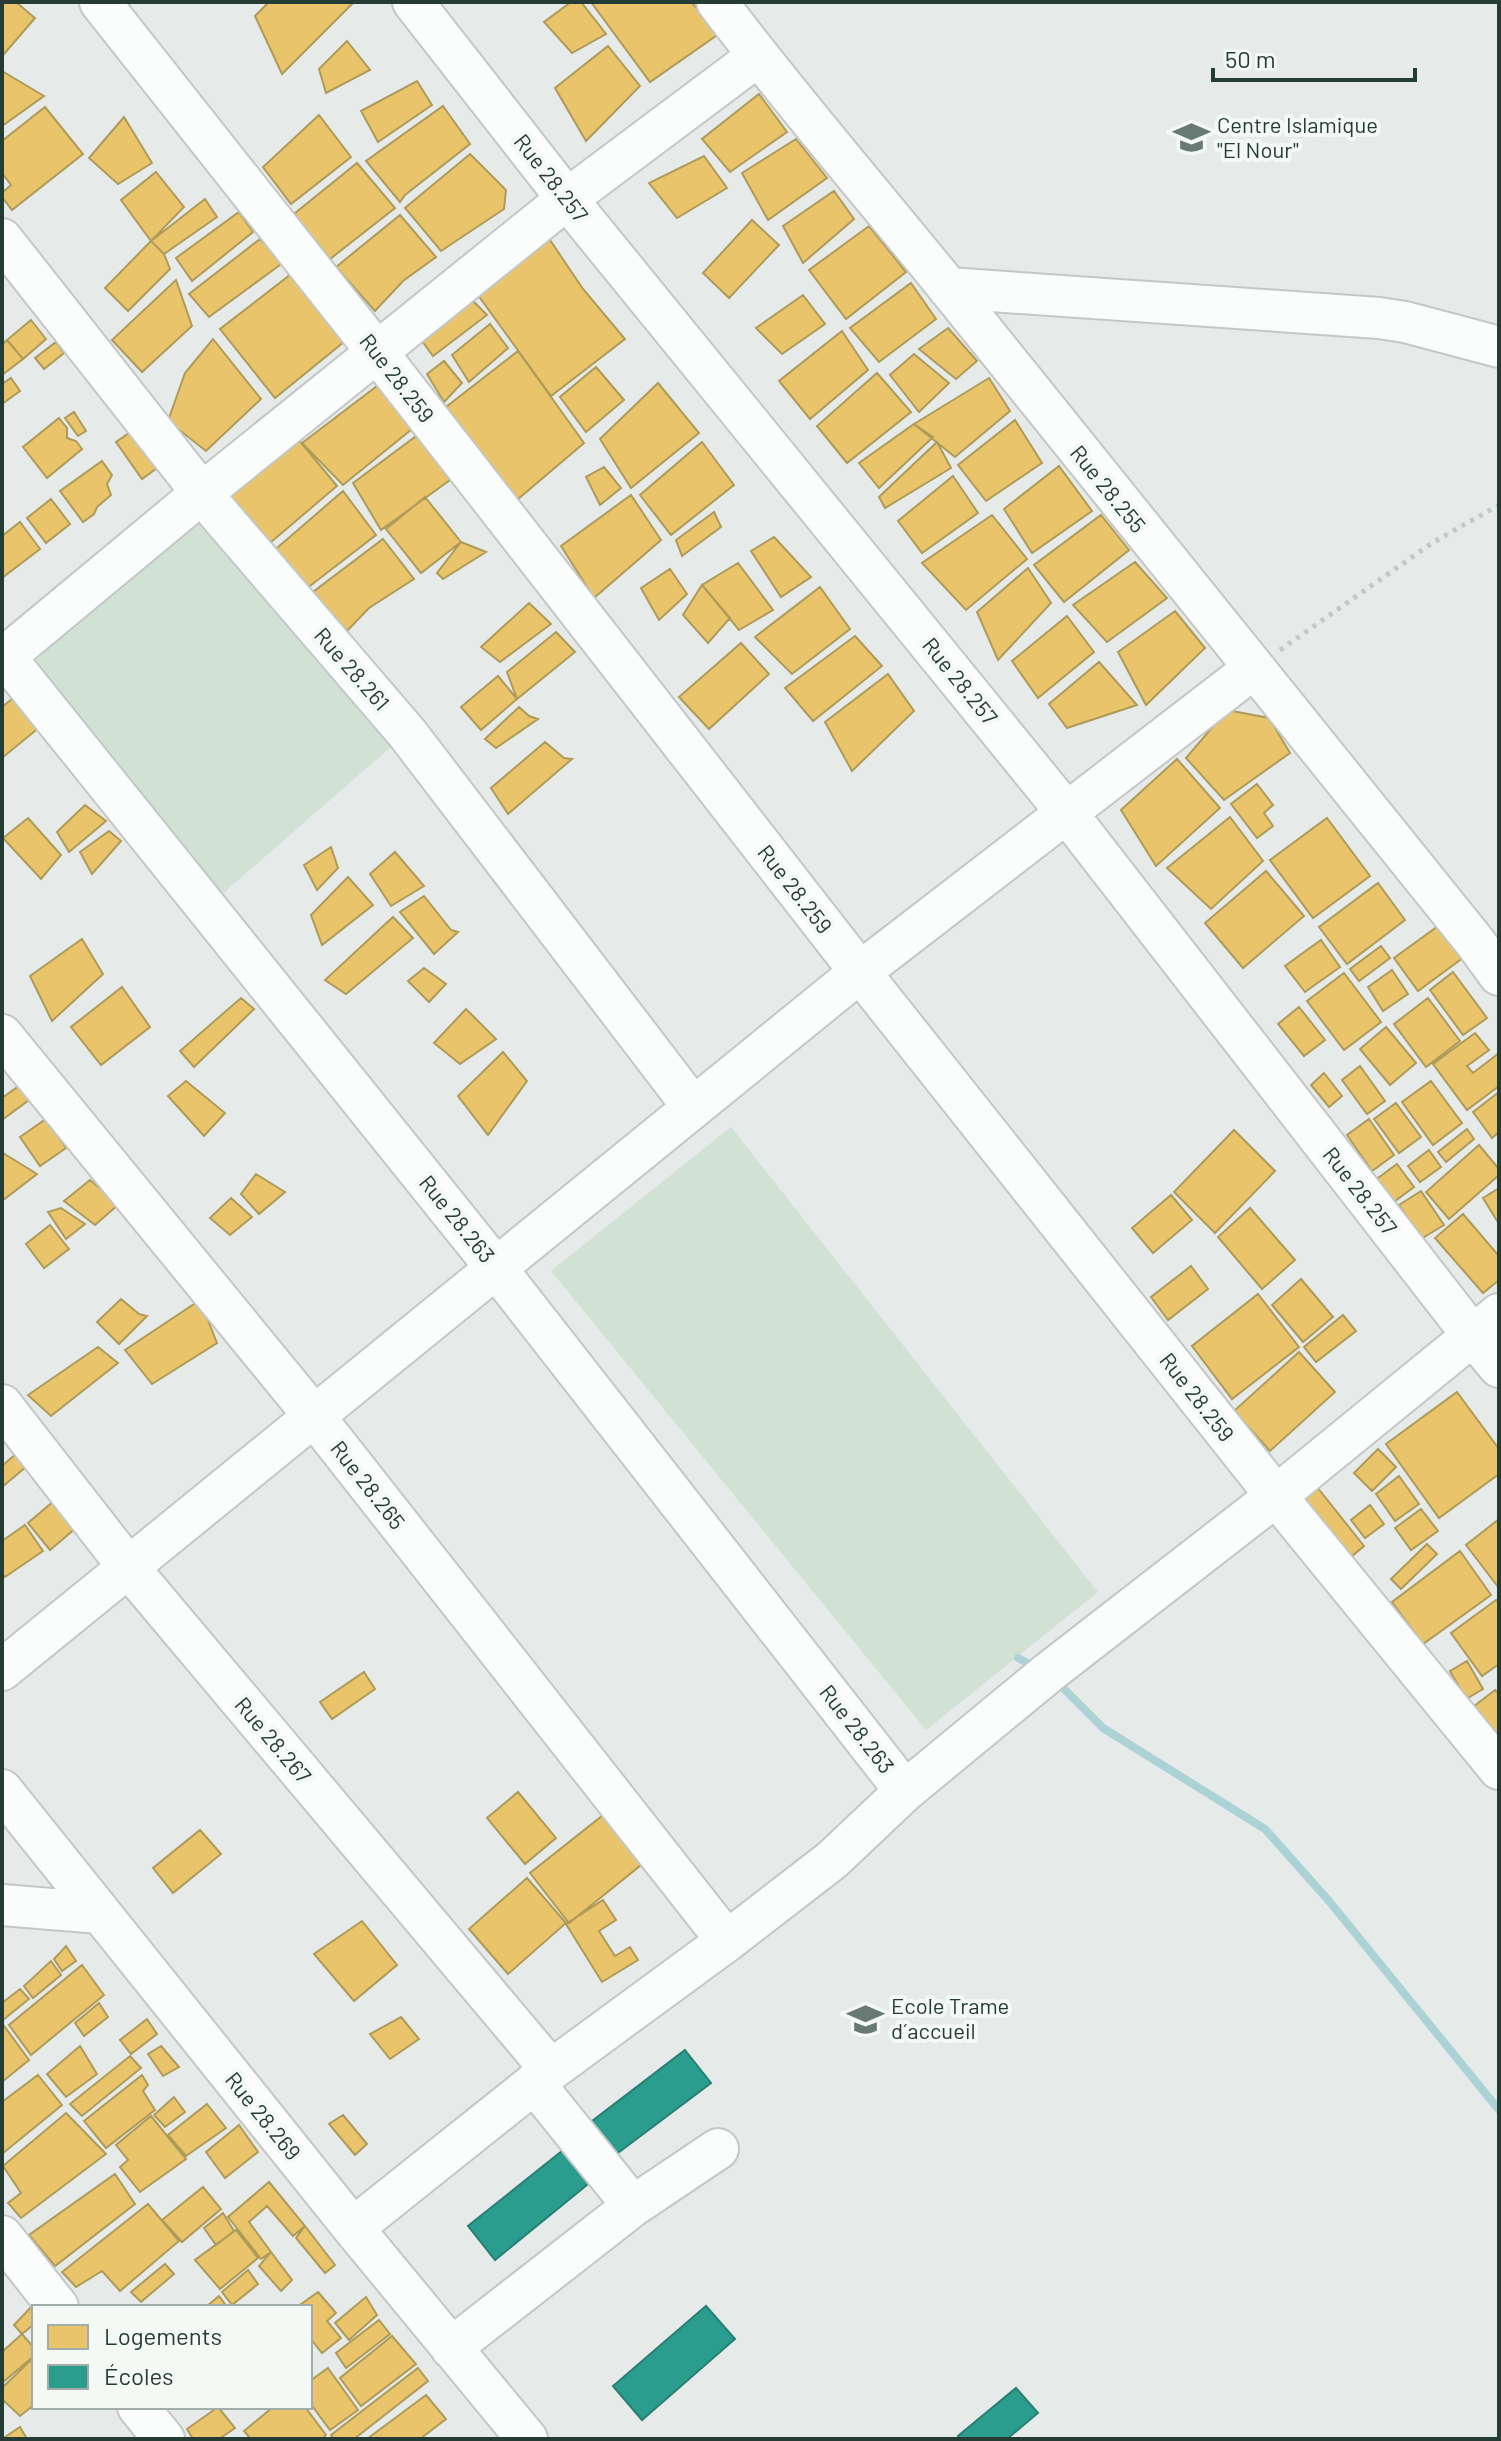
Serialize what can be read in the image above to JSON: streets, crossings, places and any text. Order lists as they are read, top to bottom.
{
  "streets": {
    "street": [
      "Rue 28.257",
      "Rue 28.259",
      "Rue 28.255",
      "Rue 28.261",
      "Rue 28.263",
      "Rue 28.265",
      "Rue 28.267",
      "Rue 28.269"
    ]
  },
  "places": {
    "school or university": ["Centre Islamique \"El Nour\"", "Ecole Trame d´accueil"]
  },
  "legend": ["Logements", "Écoles"],
  "scale_bar": "50 m"
}
